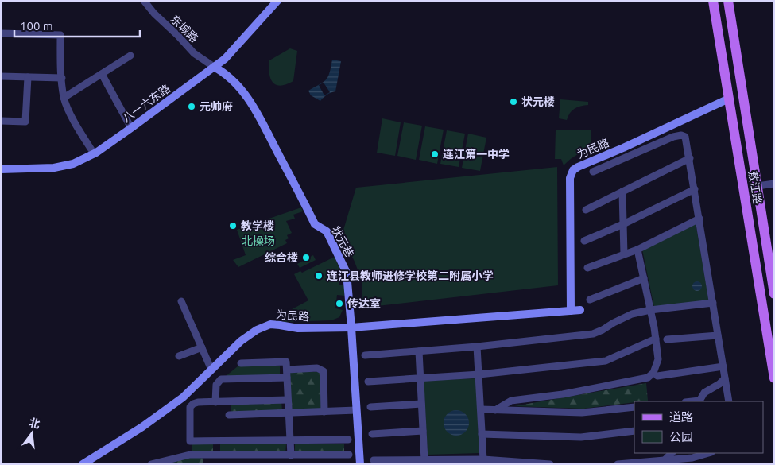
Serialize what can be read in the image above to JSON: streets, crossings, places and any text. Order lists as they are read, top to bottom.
{
  "streets": {
    "main road": ["敖江路"],
    "street": [
      "东城路",
      "八一六东路",
      "为民路",
      "状元巷"
    ]
  },
  "crossings": [
    ["东城路", "八一六东路"],
    ["东城路", "状元巷"],
    ["八一六东路", "状元巷"],
    ["为民路", "敖江路"],
    ["为民路", "状元巷"]
  ],
  "parks": ["北操场"],
  "places": [
    "状元楼",
    "元帅府",
    "连江第一中学",
    "教学楼",
    "综合楼",
    "连江县教师进修学校第二附属小学",
    "传达室"
  ],
  "legend": ["道路", "公园"],
  "scale_bar": "100 m",
  "north": "top"
}
